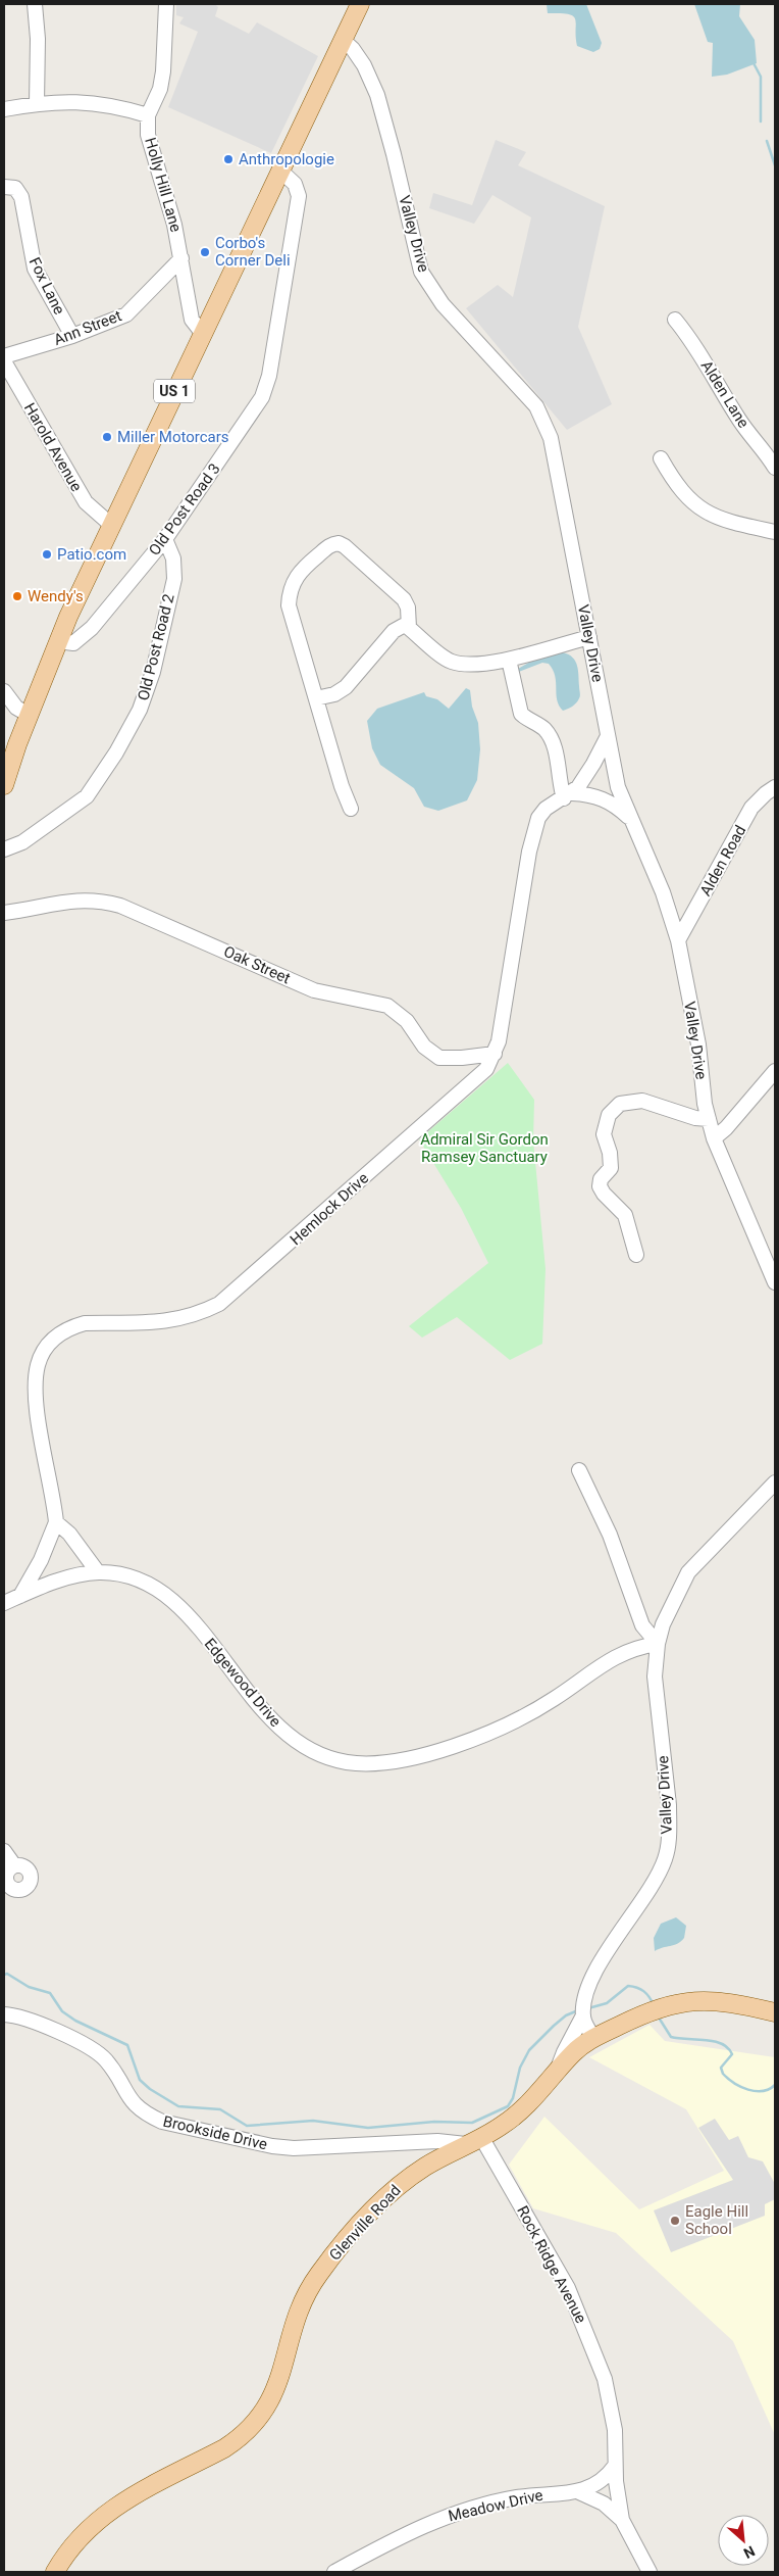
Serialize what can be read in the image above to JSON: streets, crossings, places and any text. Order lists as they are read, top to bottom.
{
  "streets": {
    "main road": ["US 1", "Glenville Road"],
    "street": [
      "Holly Hill Lane",
      "Valley Drive",
      "Fox Lane",
      "Ann Street",
      "Alden Lane",
      "Harold Avenue",
      "Old Post Road 3",
      "Old Post Road 2",
      "Alden Road",
      "Oak Street",
      "Hemlock Drive",
      "Edgewood Drive",
      "Brookside Drive",
      "Rock Ridge Avenue",
      "Meadow Drive"
    ]
  },
  "crossings": [
    ["Holly Hill Lane", "Ann Street"],
    ["Holly Hill Lane", "US 1"],
    ["Valley Drive", "US 1"],
    ["Valley Drive", "Alden Road"],
    ["Valley Drive", "Hemlock Drive"],
    ["Valley Drive", "Edgewood Drive"],
    ["Valley Drive", "Glenville Road"],
    ["Fox Lane", "Ann Street"],
    ["US 1", "Harold Avenue"],
    ["US 1", "Old Post Road 3"],
    ["Old Post Road 3", "Old Post Road 2"],
    ["Oak Street", "Hemlock Drive"],
    ["Hemlock Drive", "Edgewood Drive"],
    ["Brookside Drive", "Glenville Road"],
    ["Brookside Drive", "Rock Ridge Avenue"],
    ["Glenville Road", "Rock Ridge Avenue"],
    ["Rock Ridge Avenue", "Meadow Drive"]
  ],
  "parks": ["Admiral Sir Gordon Ramsey Sanctuary"],
  "places": [
    "Anthropologie",
    "Corbo's Corner Deli",
    "Miller Motorcars",
    "Patio.com",
    "Wendy's",
    "Eagle Hill School"
  ],
  "north": "bottom right"
}
